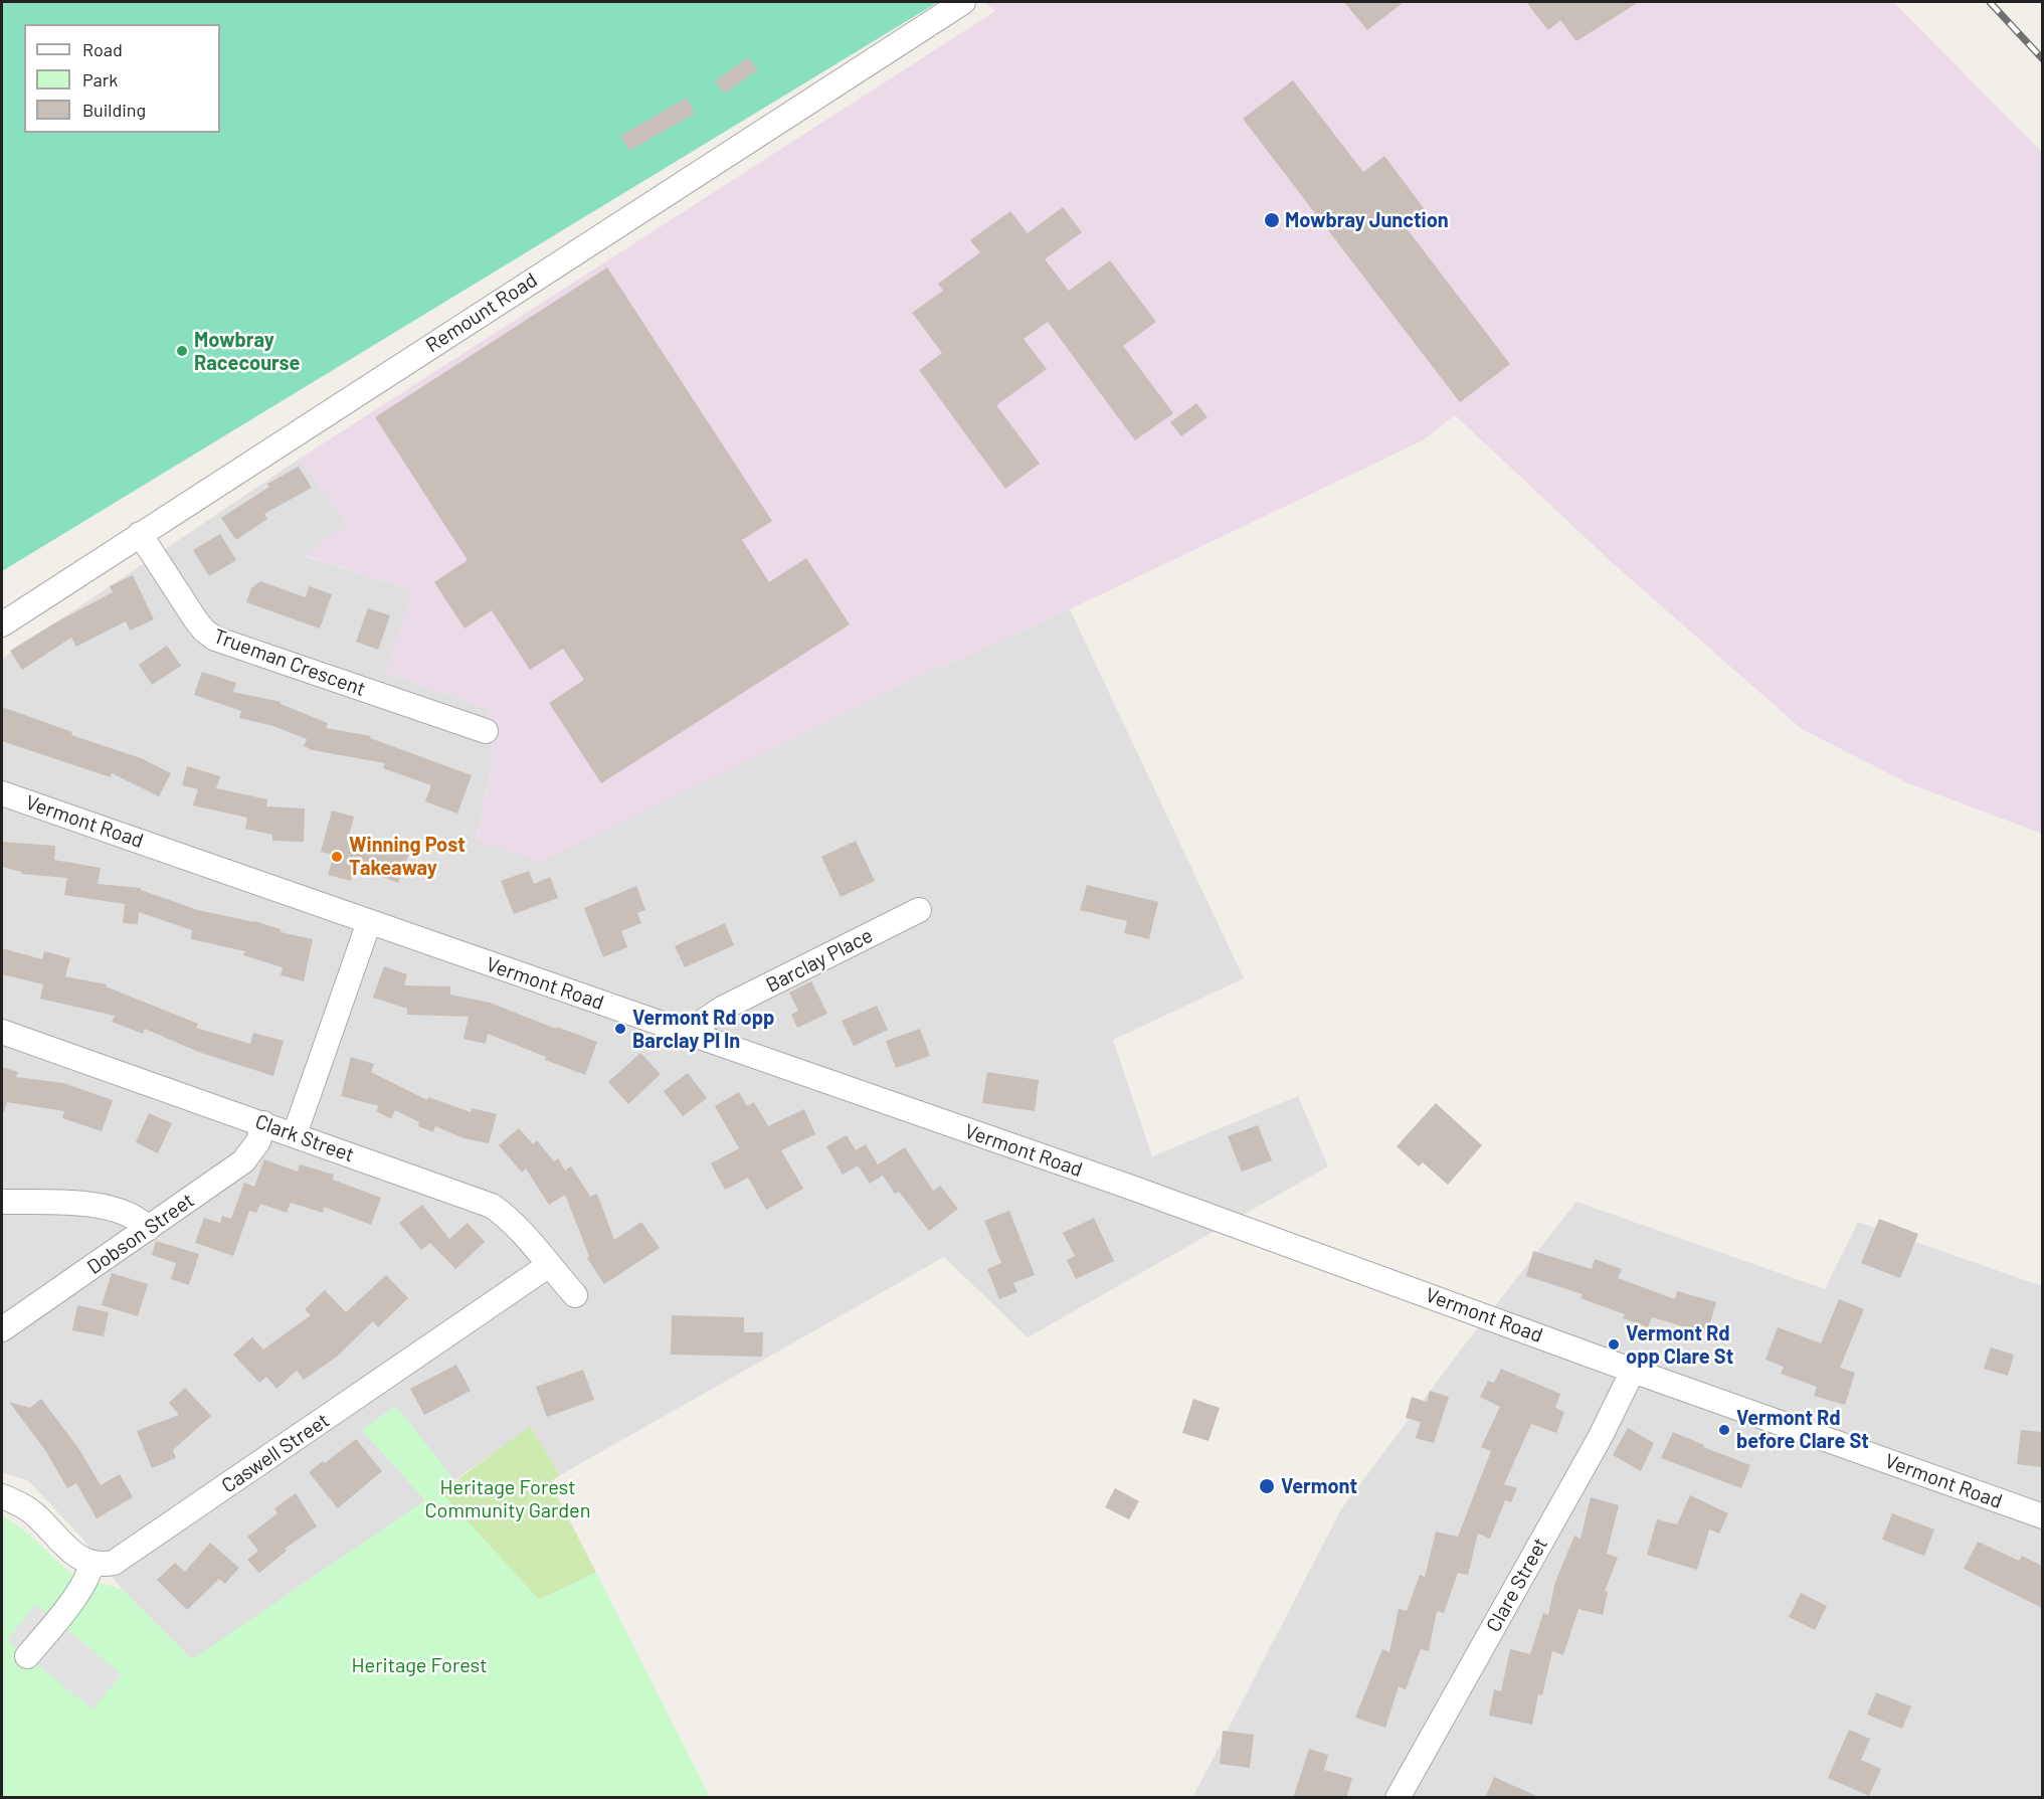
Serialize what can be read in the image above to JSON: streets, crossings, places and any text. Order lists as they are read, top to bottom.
{
  "streets": {
    "street": [
      "Remount Road",
      "Trueman Crescent",
      "Vermont Road",
      "Barclay Place",
      "Clark Street",
      "Dobson Street",
      "Caswell Street",
      "Clare Street"
    ]
  },
  "crossings": [
    ["Remount Road", "Trueman Crescent"],
    ["Vermont Road", "Barclay Place"],
    ["Vermont Road", "Clare Street"],
    ["Clark Street", "Dobson Street"],
    ["Clark Street", "Caswell Street"]
  ],
  "parks": ["Heritage Forest Community Garden", "Heritage Forest"],
  "places": [
    "Mowbray Junction",
    "Mowbray Racecourse",
    "Winning Post Takeaway",
    "Vermont Rd opp Barclay Pl In",
    "Vermont Rd opp Clare St",
    "Vermont Rd before Clare St",
    "Vermont"
  ],
  "legend": ["Road", "Park", "Building"]
}
